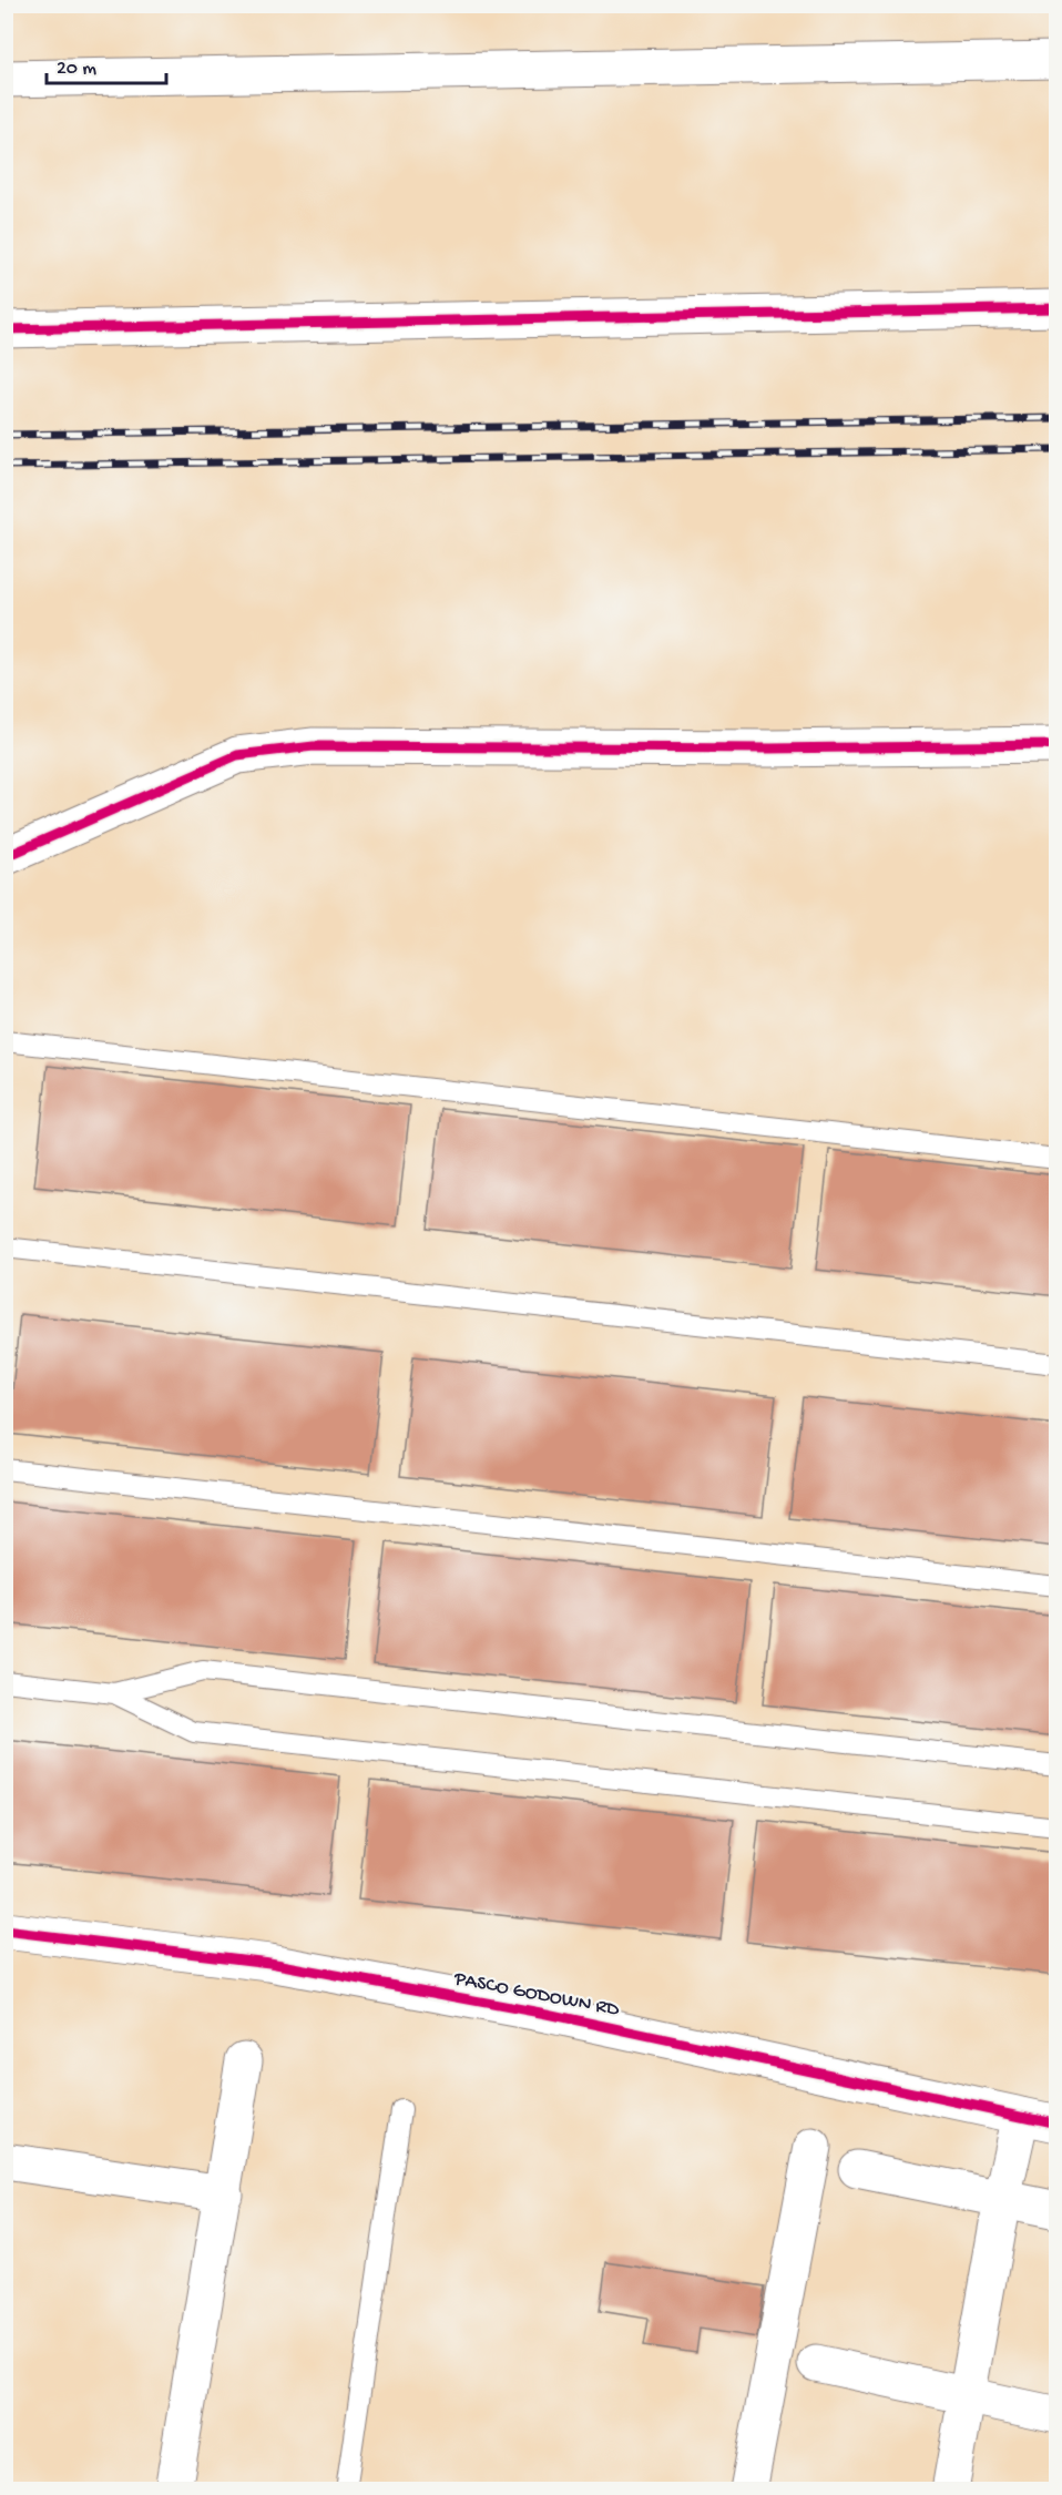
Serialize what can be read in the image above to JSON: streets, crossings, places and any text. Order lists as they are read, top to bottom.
{
  "streets": {
    "street": ["PASCO GODOWN RD"]
  },
  "scale_bar": "20 m"
}
